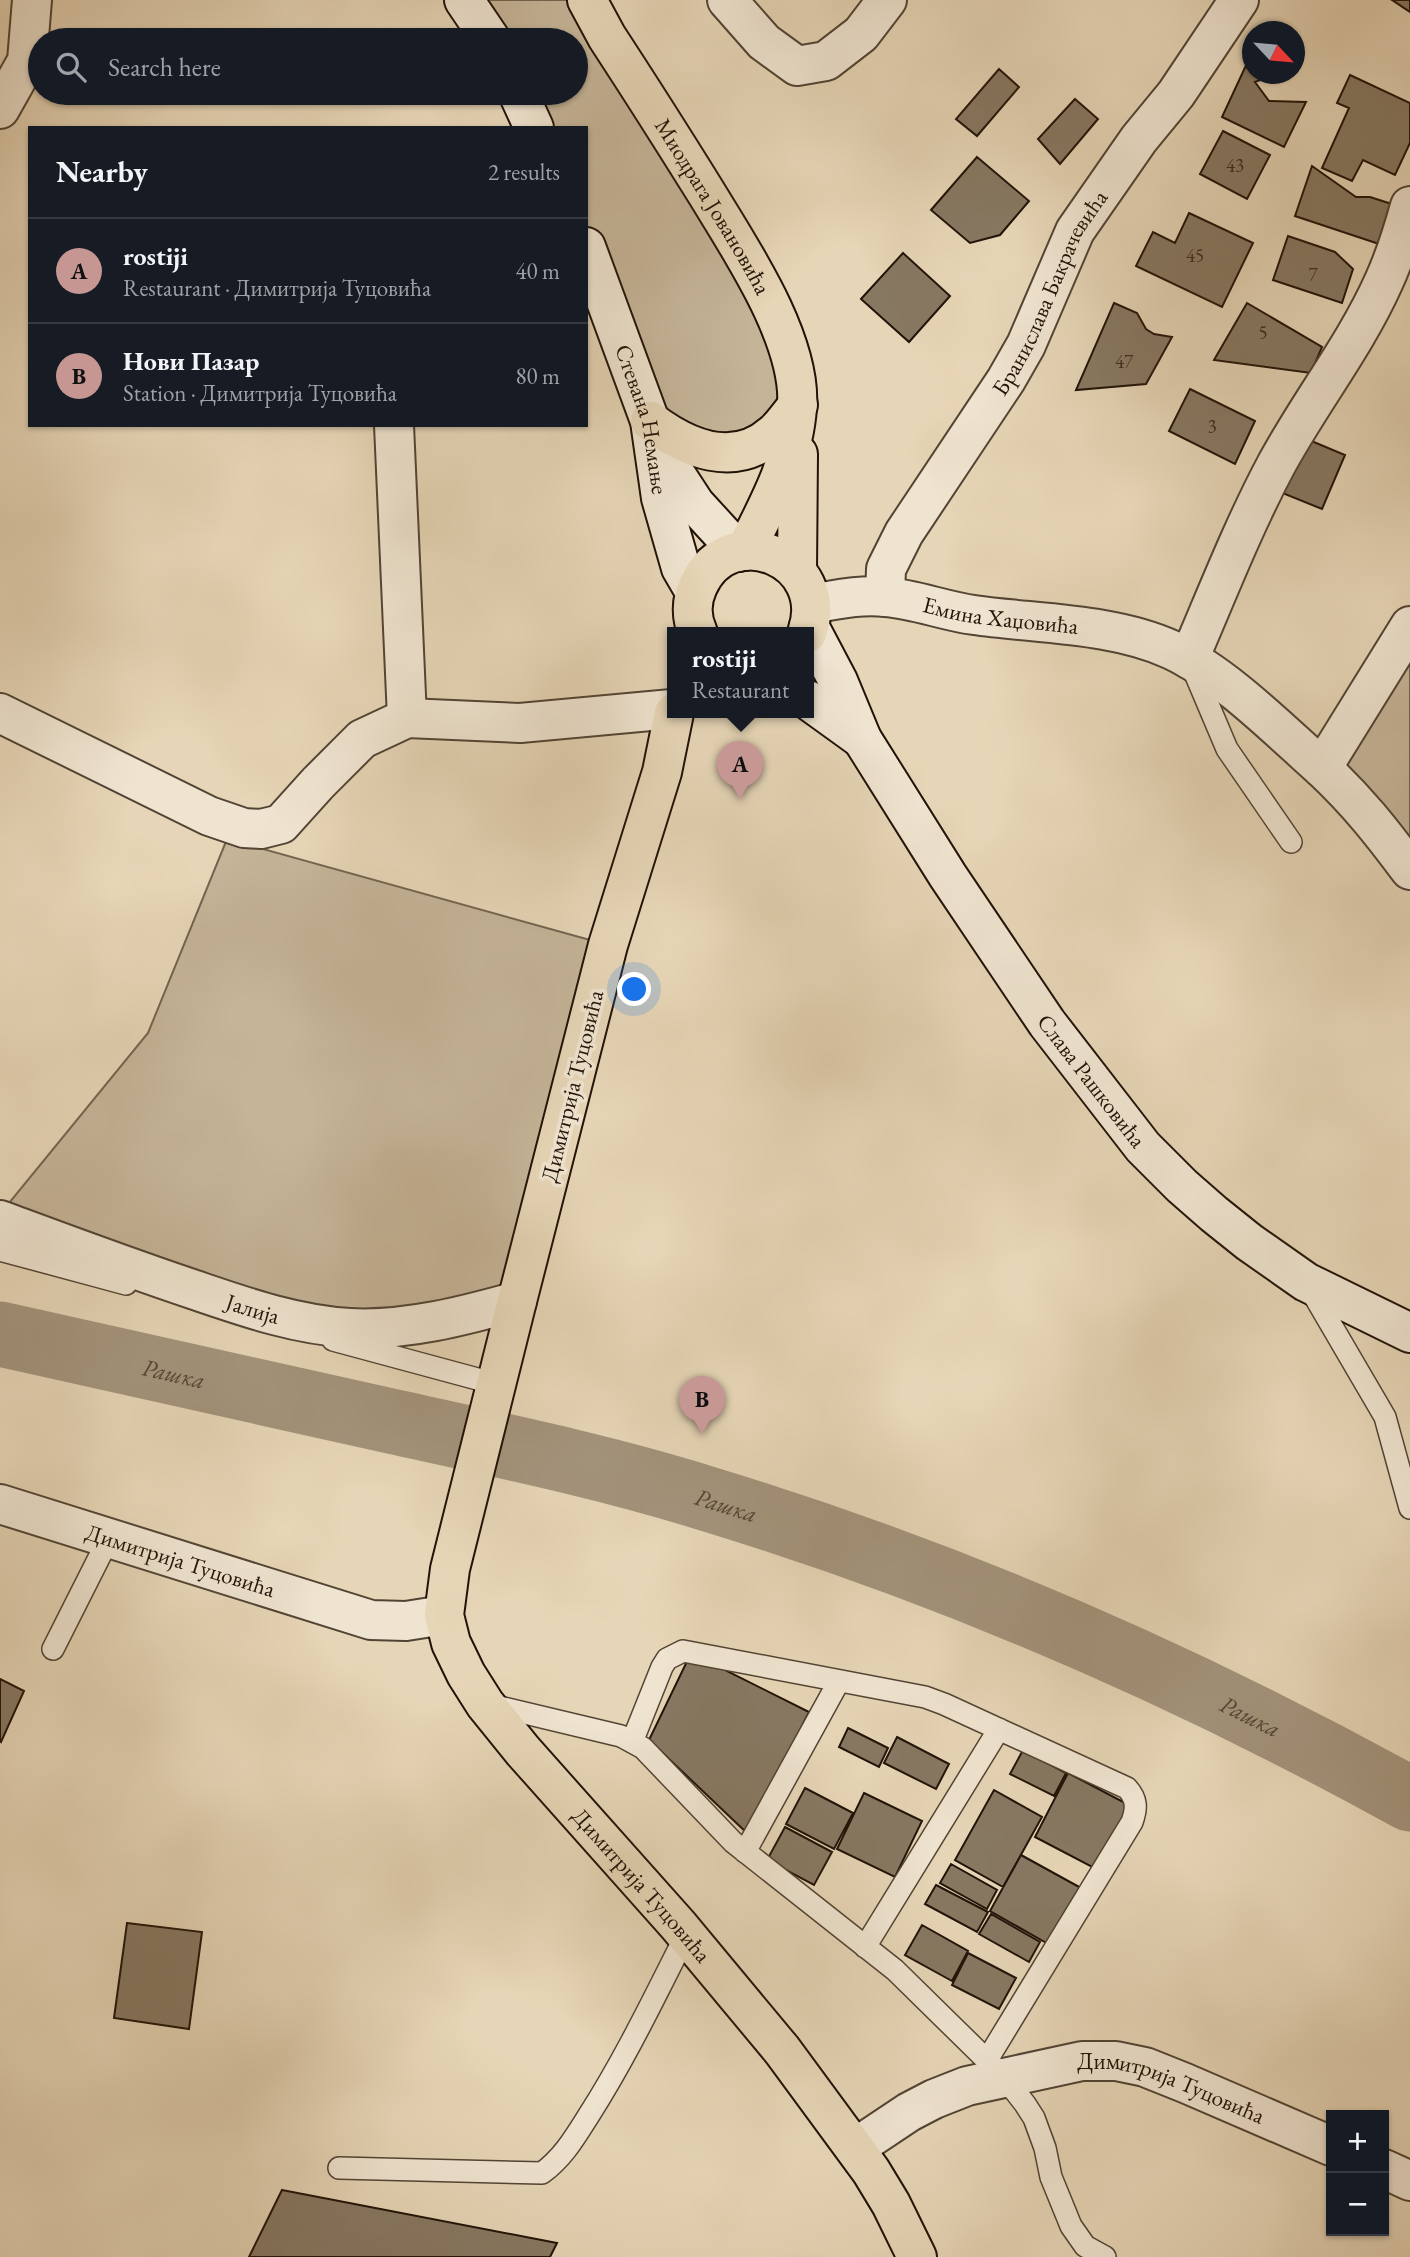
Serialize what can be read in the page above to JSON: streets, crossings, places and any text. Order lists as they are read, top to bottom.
{
  "streets": {
    "main road": ["Миодрага Јовановића", "Димитрија Туцовића"],
    "street": [
      "Бранислава Бакрачевића",
      "Стевана Немање",
      "Емина Хаџовића",
      "Слава Рашковића",
      "Јалија"
    ]
  },
  "crossings": [
    ["Миодрага Јовановића", "Емина Хаџовића"],
    ["Бранислава Бакрачевића", "Емина Хаџовића"],
    ["Димитрија Туцовића", "Јалија"]
  ],
  "water": ["Рашка"],
  "house_numbers": [
    "43",
    "45",
    "7",
    "5",
    "47",
    "3"
  ],
  "north": "bottom right",
  "page": {
    "search": "Search here",
    "heading": ["Nearby", "2 results"],
    "list": [
      {
        "mark": "A",
        "name": "rostiji",
        "note": "Restaurant · Димитрија Туцовића",
        "value": "40 m"
      },
      {
        "mark": "B",
        "name": "Нови Пазар",
        "note": "Station · Димитрија Туцовића",
        "value": "80 m"
      }
    ],
    "popup": ["rostiji", "Restaurant"],
    "pins": ["A", "B"],
    "map_buttons": ["+", "−"]
  }
}
